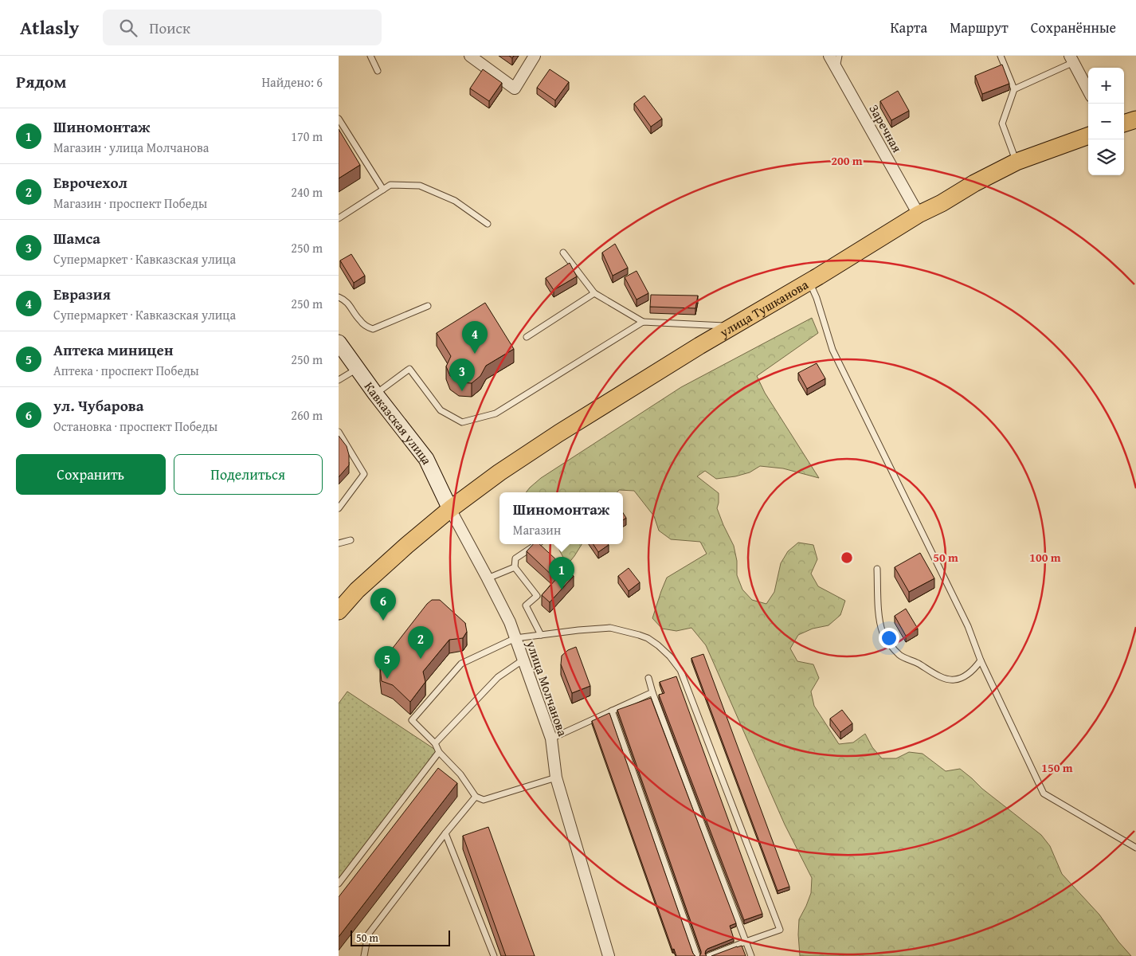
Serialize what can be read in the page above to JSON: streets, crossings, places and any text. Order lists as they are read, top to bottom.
{
  "streets": {
    "main road": ["улица Тушканова"],
    "street": ["Заречная", "Кавказская улица", "улица Молчанова"]
  },
  "crossings": [
    ["Заречная", "улица Тушканова"],
    ["улица Тушканова", "Кавказская улица"],
    ["улица Тушканова", "улица Молчанова"],
    ["Кавказская улица", "улица Молчанова"]
  ],
  "scale_bar": "50 m",
  "page": {
    "header": "Atlasly",
    "search": "Поиск",
    "nav": ["Карта", "Маршрут", "Сохранённые"],
    "heading": ["Рядом", "Найдено: 6"],
    "map_buttons": ["+", "−"],
    "list": [
      {
        "mark": "1",
        "name": "Шиномонтаж",
        "note": "Магазин · улица Молчанова",
        "value": "170 m"
      },
      {
        "mark": "2",
        "name": "Еврочехол",
        "note": "Магазин · проспект Победы",
        "value": "240 m"
      },
      {
        "mark": "3",
        "name": "Шамса",
        "note": "Супермаркет · Кавказская улица",
        "value": "250 m"
      },
      {
        "mark": "4",
        "name": "Евразия",
        "note": "Супермаркет · Кавказская улица",
        "value": "250 m"
      },
      {
        "mark": "5",
        "name": "Аптека миницен",
        "note": "Аптека · проспект Победы",
        "value": "250 m"
      },
      {
        "mark": "6",
        "name": "ул. Чубарова",
        "note": "Остановка · проспект Победы",
        "value": "260 m"
      }
    ],
    "pins": [
      "4",
      "3",
      "1",
      "6",
      "2",
      "5"
    ],
    "buttons": ["Сохранить", "Поделиться"],
    "popup": ["Шиномонтаж", "Магазин"],
    "scale": "50 m"
  },
  "rings": [
    "200 m",
    "50 m",
    "100 m",
    "150 m"
  ]
}
